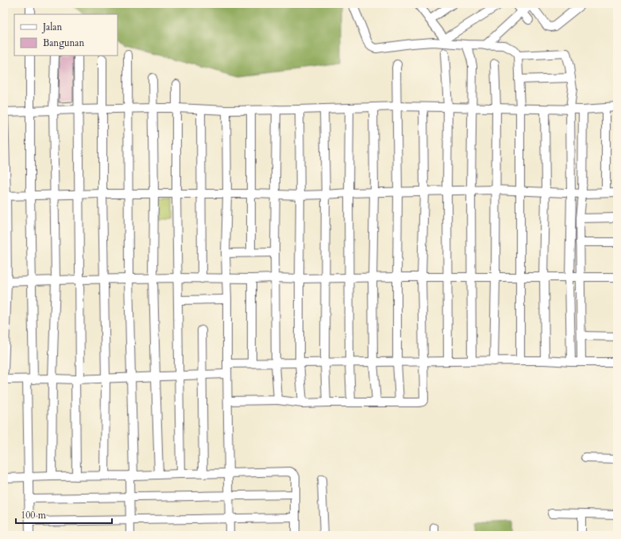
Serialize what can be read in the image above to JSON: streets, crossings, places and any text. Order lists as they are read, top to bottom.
{
  "legend": ["Jalan", "Bangunan"],
  "scale_bar": "100 m"
}
